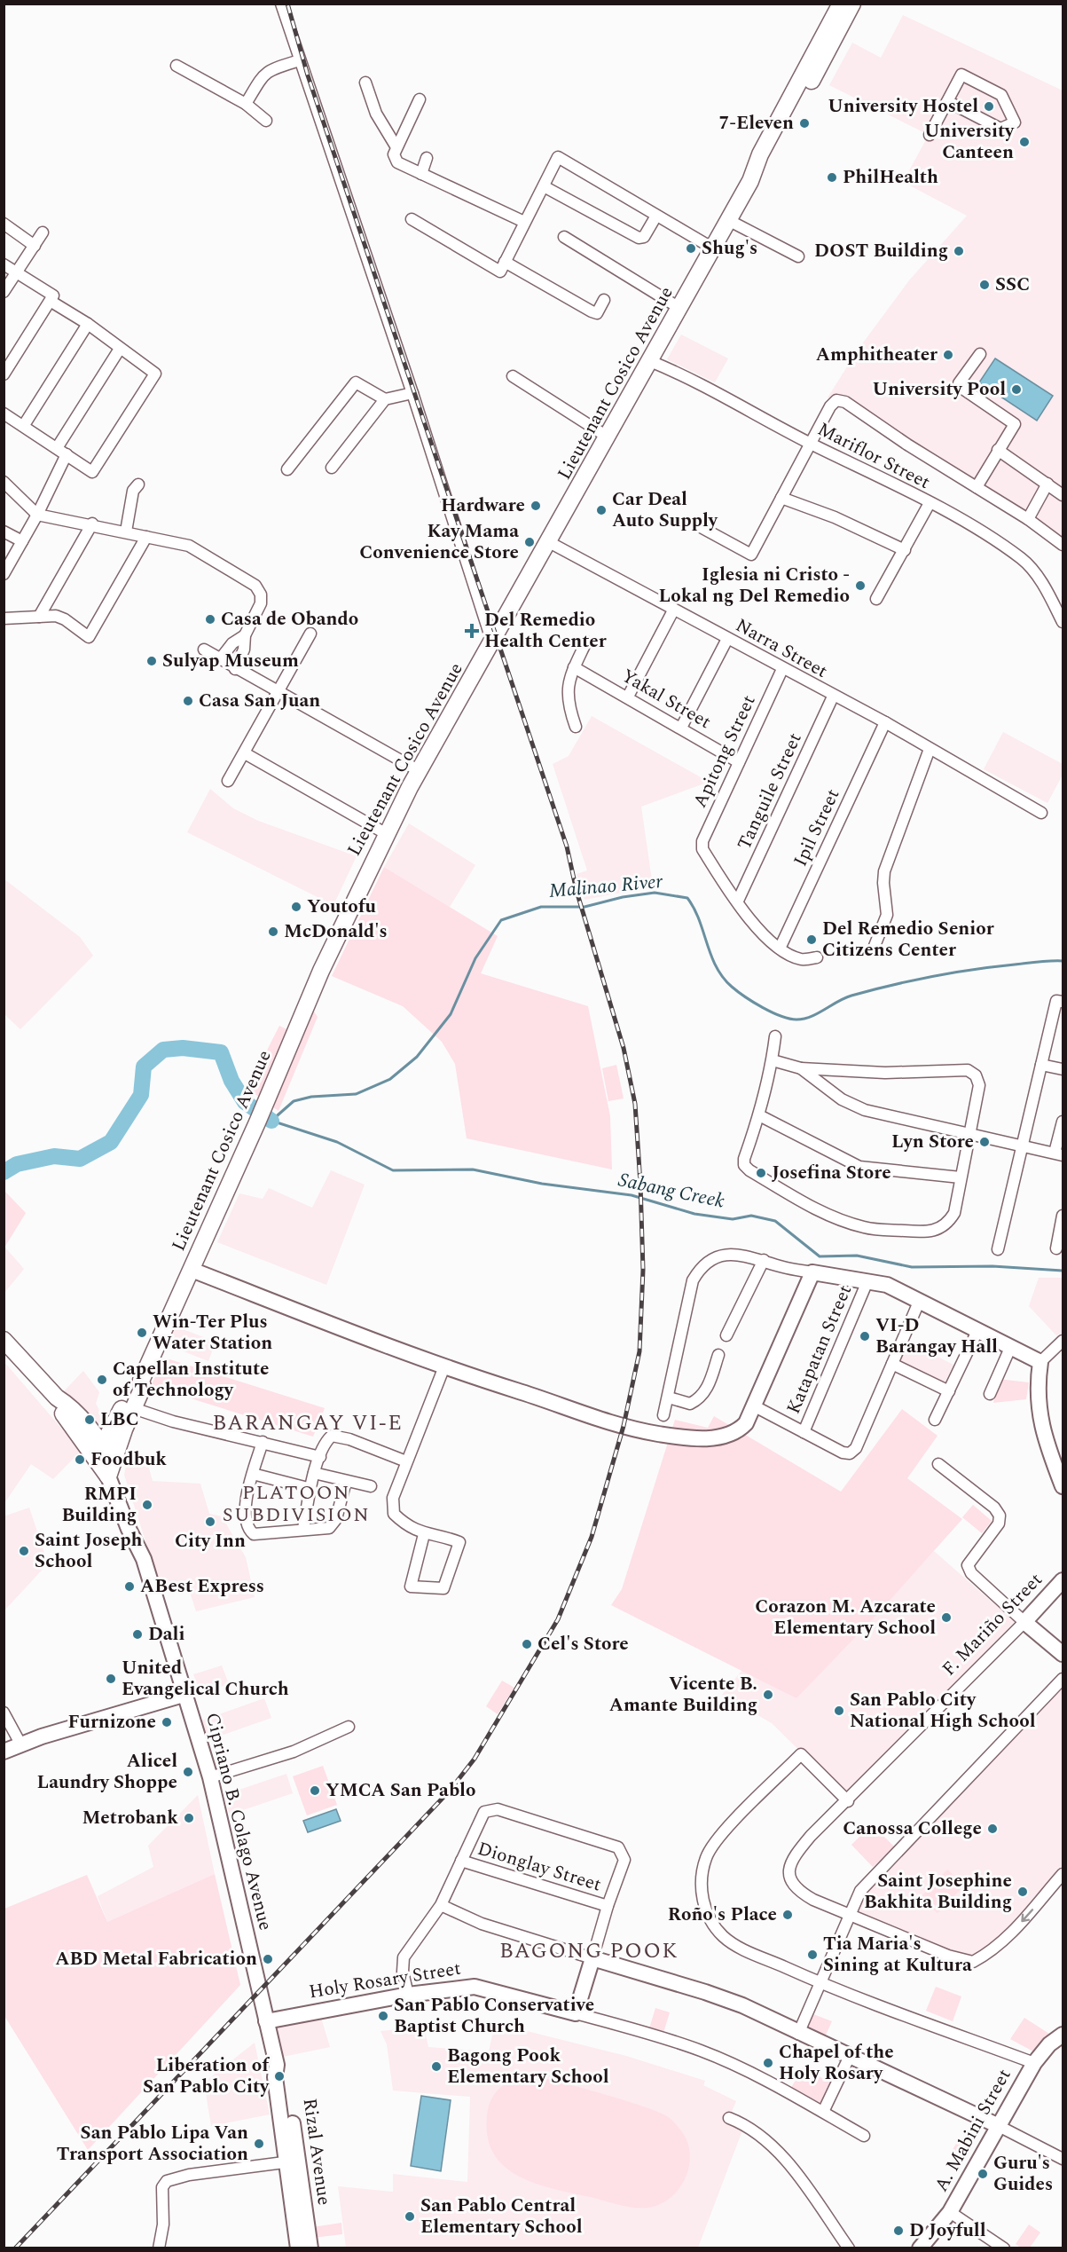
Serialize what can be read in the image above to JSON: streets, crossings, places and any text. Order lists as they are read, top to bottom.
{
  "streets": {
    "main road": ["Lieutenant Cosico Avenue", "Cipriano B. Colago Avenue"],
    "street": [
      "Mariflor Street",
      "Narra Street",
      "Yakal Street",
      "Apitong Street",
      "Tanguile Street",
      "Ipil Street",
      "Katapatan Street",
      "F. Mariño Street",
      "Dionglay Street",
      "Holy Rosary Street",
      "A. Mabini Street",
      "Rizal Avenue"
    ]
  },
  "crossings": [
    ["Lieutenant Cosico Avenue", "Mariflor Street"],
    ["Lieutenant Cosico Avenue", "Narra Street"],
    ["Lieutenant Cosico Avenue", "Cipriano B. Colago Avenue"],
    ["Narra Street", "Apitong Street"],
    ["Narra Street", "Tanguile Street"],
    ["Narra Street", "Ipil Street"],
    ["Yakal Street", "Apitong Street"],
    ["Apitong Street", "Tanguile Street"],
    ["Cipriano B. Colago Avenue", "Rizal Avenue"],
    ["Holy Rosary Street", "Rizal Avenue"]
  ],
  "districts": ["BARANGAY VI-E", "PLATOON SUBDIVISION", "BAGONG POOK"],
  "water": ["Malinao River", "Sabang Creek"],
  "places": {
    "other": [
      "University Hostel",
      "7-Eleven",
      "University Canteen",
      "PhilHealth",
      "Shug's",
      "DOST Building",
      "SSC",
      "Amphitheater",
      "University Pool",
      "Hardware",
      "Car Deal Auto Supply",
      "Kay Mama Convenience Store",
      "Iglesia ni Cristo - Lokal ng Del Remedio",
      "Casa de Obando",
      "Sulyap Museum",
      "Casa San Juan",
      "Youtofu",
      "McDonald's",
      "Del Remedio Senior Citizens Center",
      "Lyn Store",
      "Josefina Store",
      "Win-Ter Plus Water Station",
      "VI-D Barangay Hall",
      "Capellan Institute of Technology",
      "LBC",
      "Foodbuk",
      "RMPI Building",
      "City Inn",
      "Saint Joseph School",
      "ABest Express",
      "Corazon M. Azcarate Elementary School",
      "Dali",
      "Cel's Store",
      "United Evangelical Church",
      "Vicente B. Amante Building",
      "San Pablo City National High School",
      "Furnizone",
      "Alicel Laundry Shoppe",
      "YMCA San Pablo",
      "Metrobank",
      "Canossa College",
      "Saint Josephine Bakhita Building",
      "Roño's Place",
      "Tia Maria's Sining at Kultura",
      "ABD Metal Fabrication",
      "San Pablo Conservative Baptist Church",
      "Chapel of the Holy Rosary",
      "Bagong Pook Elementary School",
      "Liberation of San Pablo City",
      "San Pablo Lipa Van Transport Association",
      "Guru's Guides",
      "San Pablo Central Elementary School",
      "D Joyfull"
    ],
    "health": ["Del Remedio Health Center"]
  }
}
